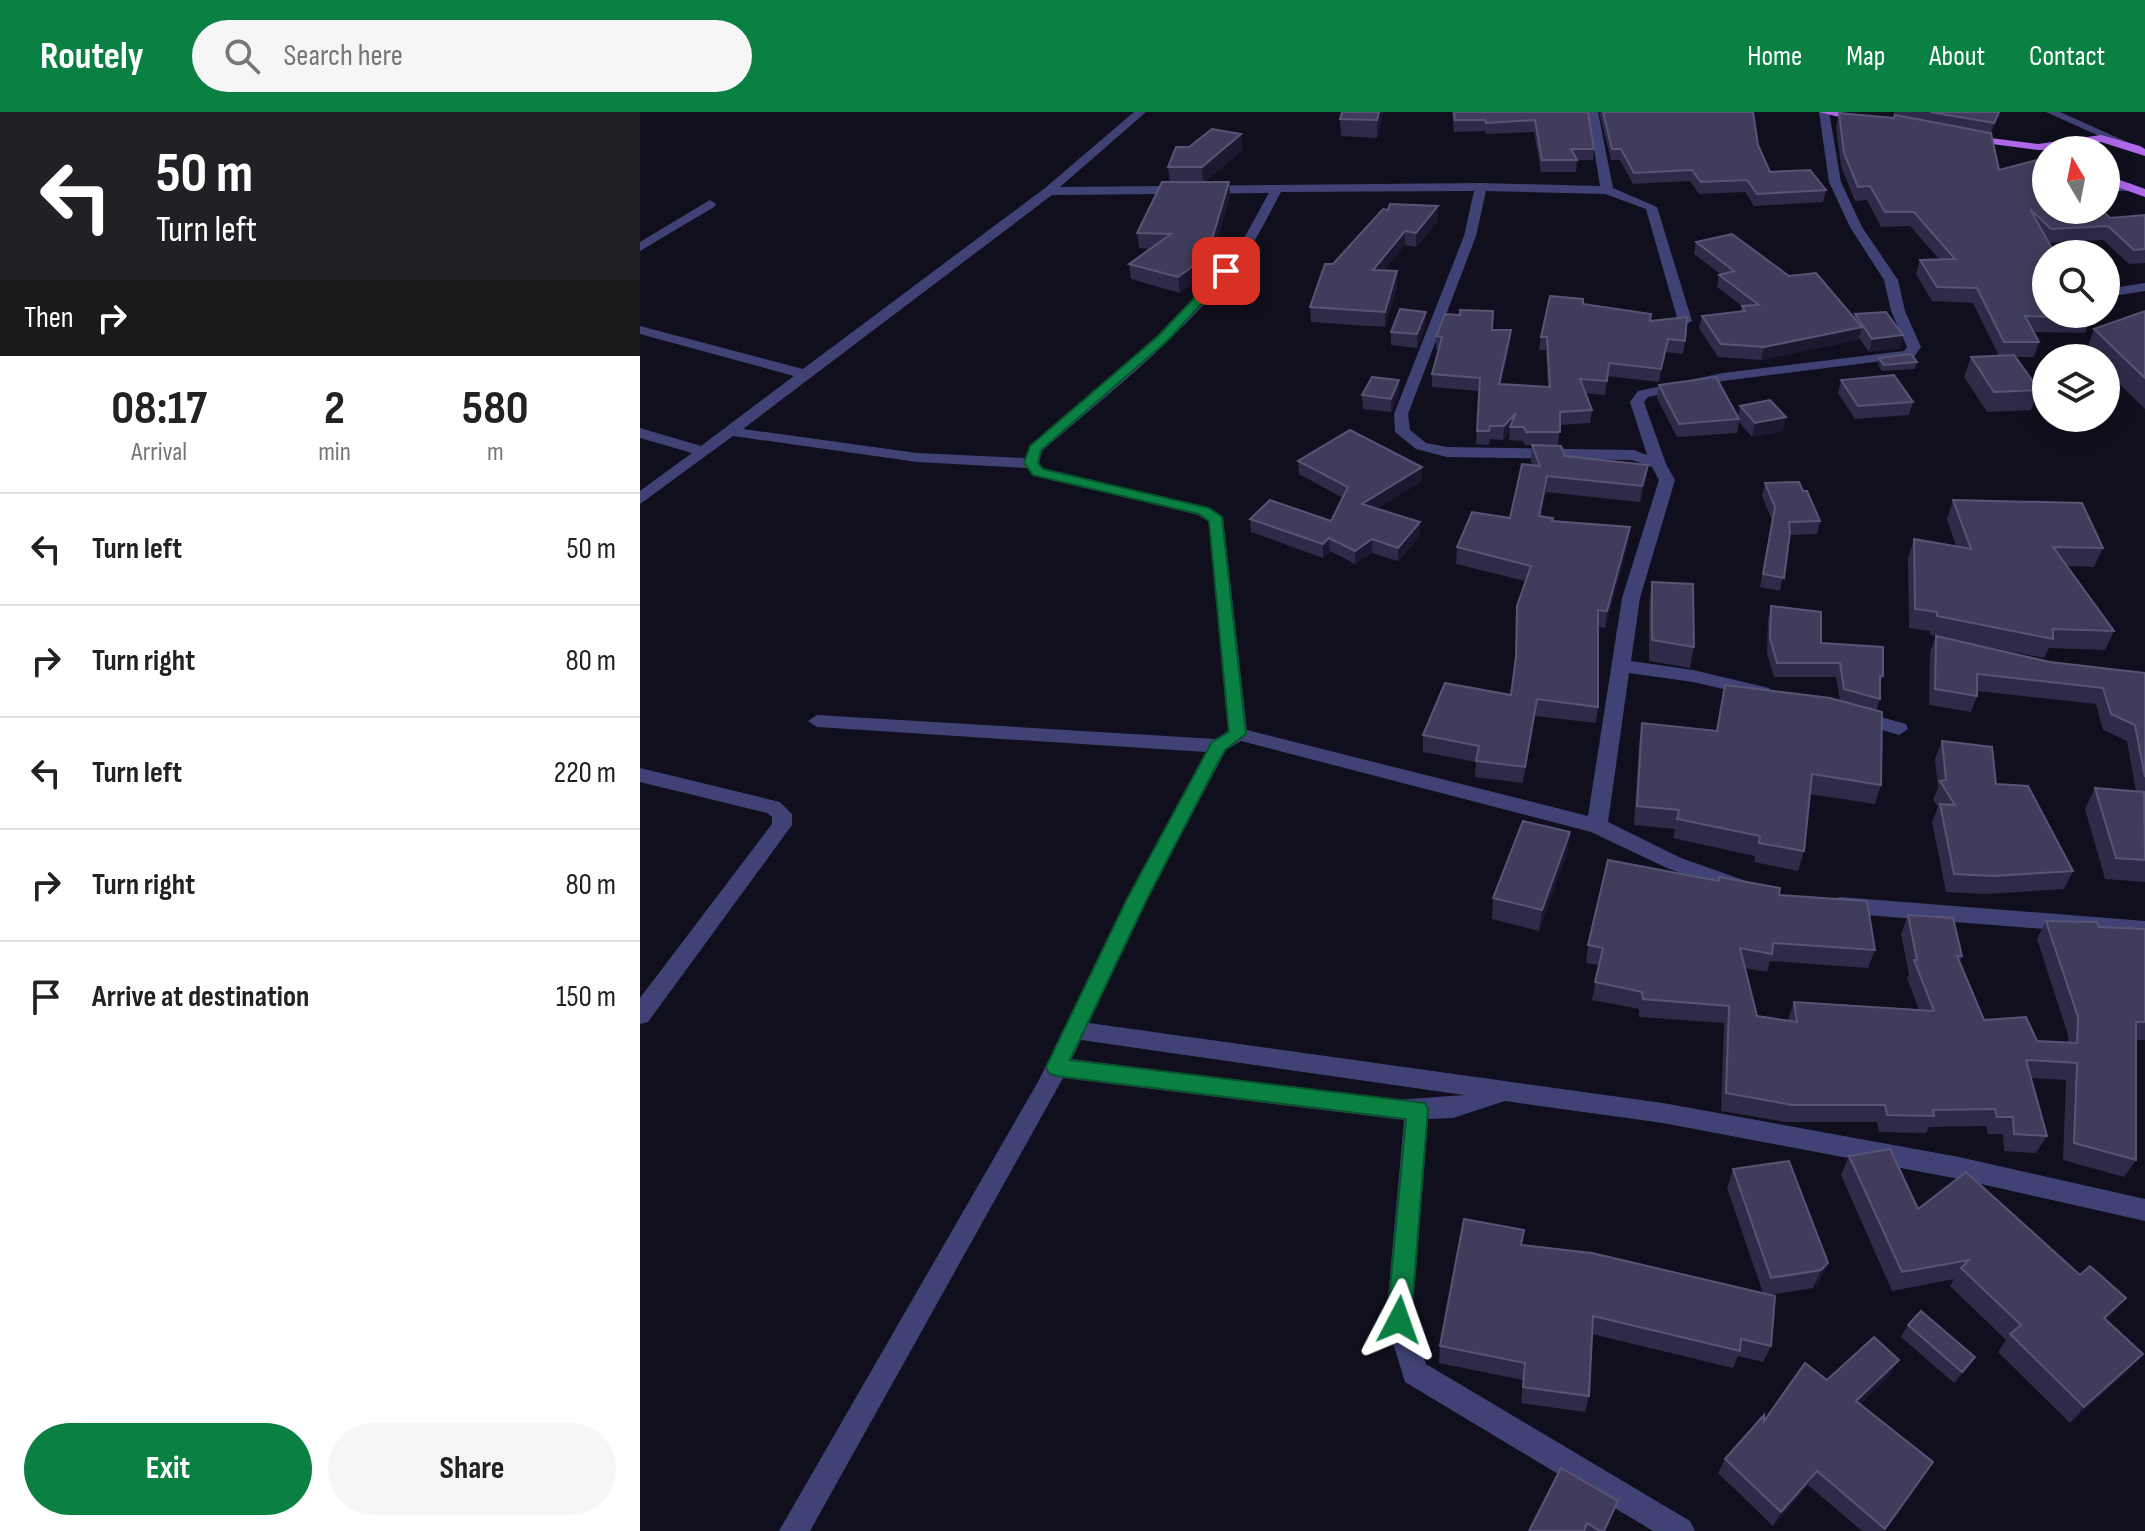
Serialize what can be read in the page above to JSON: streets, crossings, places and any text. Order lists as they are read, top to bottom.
{
  "north": "top",
  "page": {
    "header": "Routely",
    "search": "Search here",
    "nav": [
      "Home",
      "Map",
      "About",
      "Contact"
    ],
    "turn": ["50 m", "Turn left"],
    "then": "Then",
    "eta": [
      "08:17",
      "Arrival",
      "2",
      "min",
      "580",
      "m"
    ],
    "list": [
      {
        "name": "Turn left",
        "value": "50 m"
      },
      {
        "name": "Turn right",
        "value": "80 m"
      },
      {
        "name": "Turn left",
        "value": "220 m"
      },
      {
        "name": "Turn right",
        "value": "80 m"
      },
      {
        "name": "Arrive at destination",
        "value": "150 m"
      }
    ],
    "buttons": ["Exit", "Share"]
  }
}
